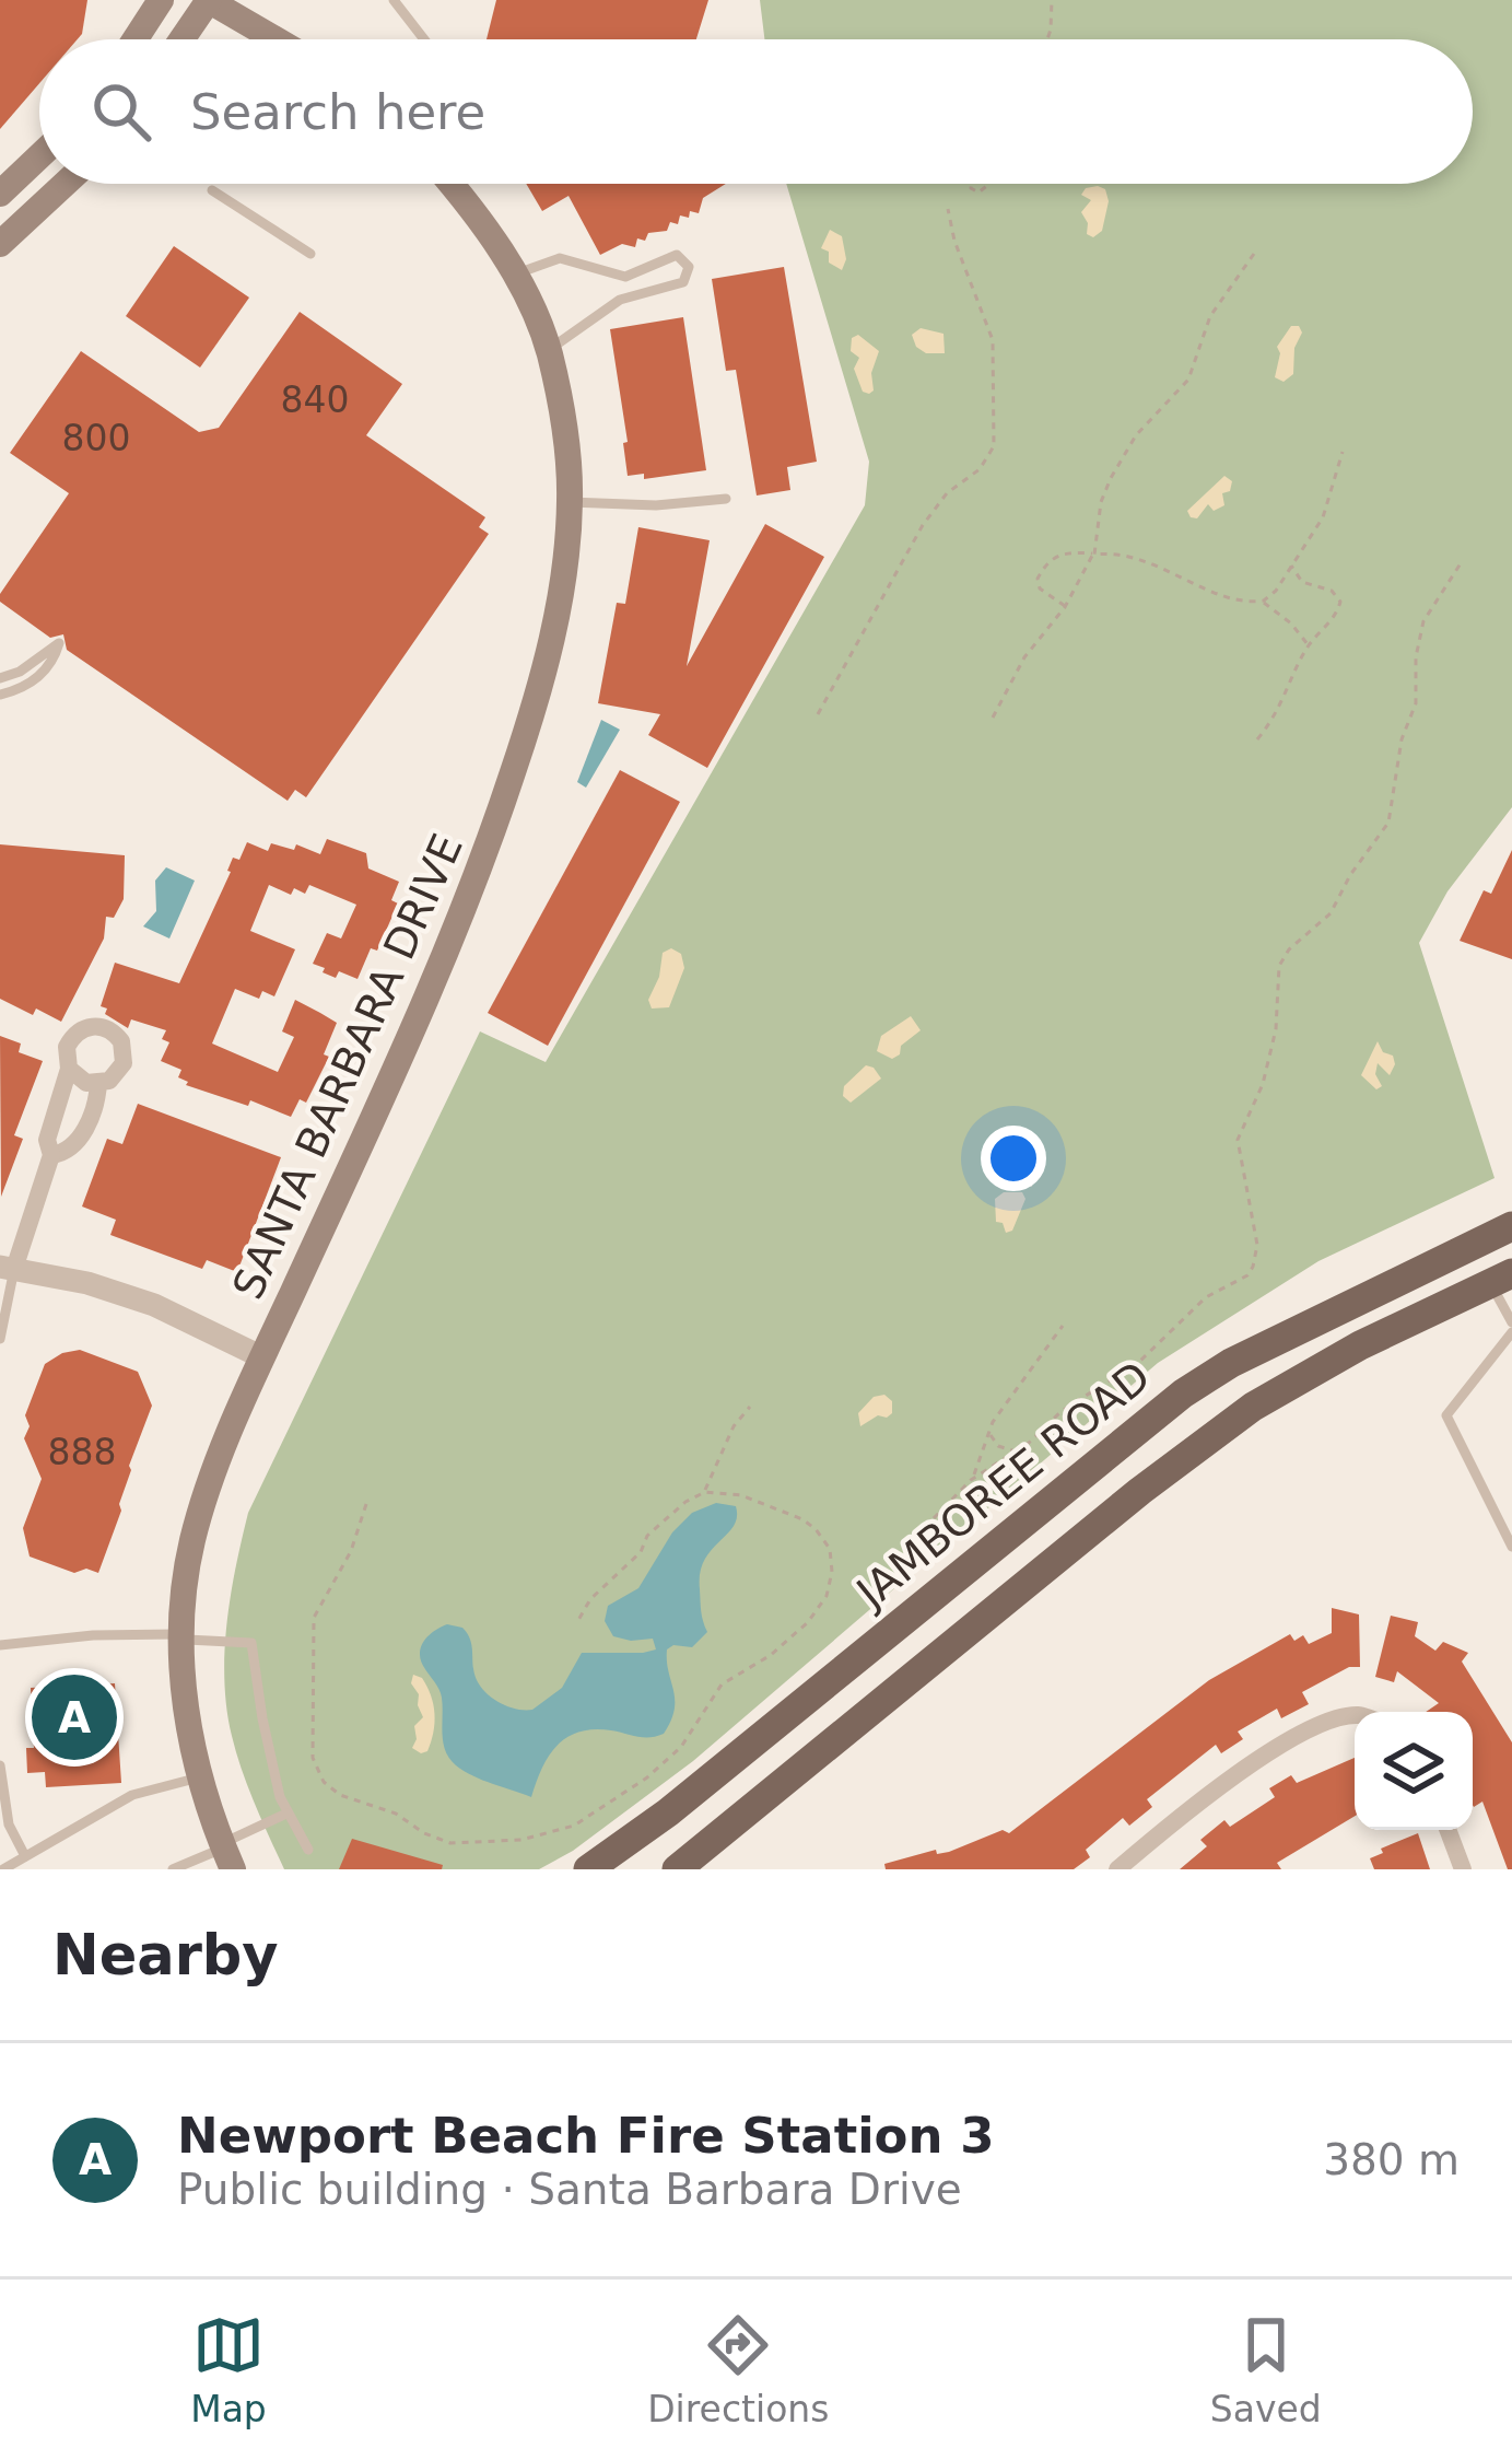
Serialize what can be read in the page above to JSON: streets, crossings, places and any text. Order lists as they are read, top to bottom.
{
  "streets": {
    "main road": ["SANTA BARBARA DRIVE", "JAMBOREE ROAD"]
  },
  "house_numbers": ["840", "800", "888"],
  "page": {
    "search": "Search here",
    "pins": "A",
    "heading": "Nearby",
    "list": [
      {
        "mark": "A",
        "name": "Newport Beach Fire Station 3",
        "note": "Public building · Santa Barbara Drive",
        "value": "380 m"
      }
    ],
    "nav": ["Map", "Directions", "Saved"]
  }
}
